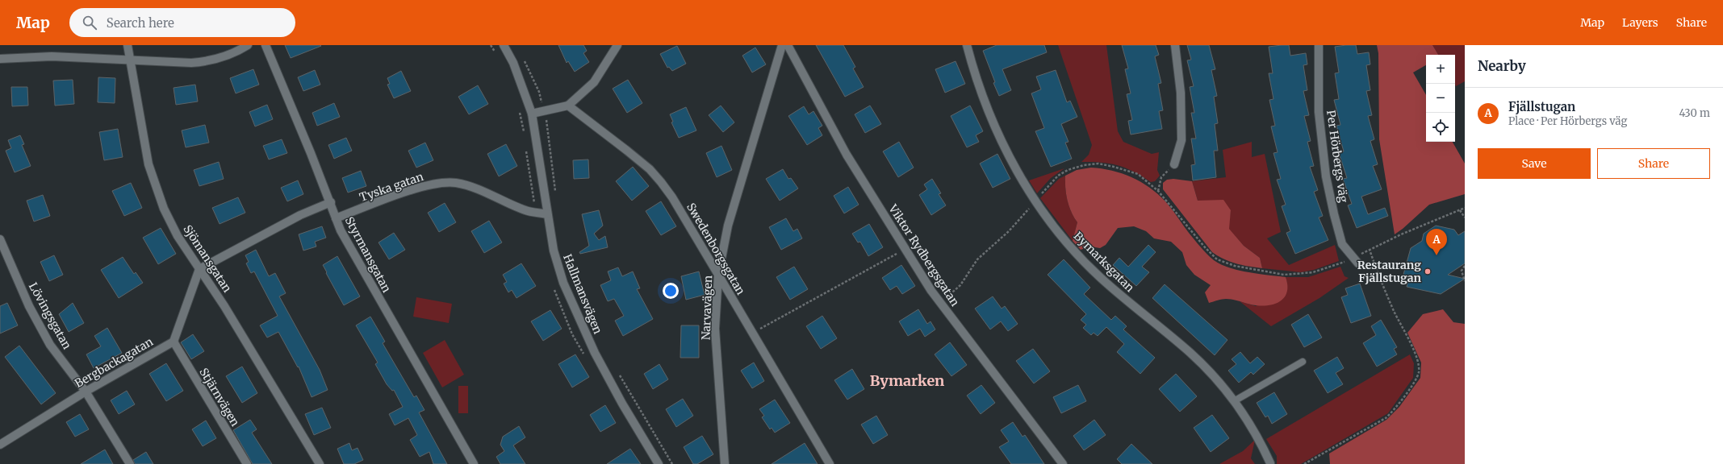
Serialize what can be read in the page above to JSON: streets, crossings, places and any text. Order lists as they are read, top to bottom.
{
  "streets": {
    "street": [
      "Per Hörbergs väg",
      "Tyska gatan",
      "Swedenborgsgatan",
      "Styrmansgatan",
      "Viktor Rydbergsgatan",
      "Sjömansgatan",
      "Bymarksgatan",
      "Hallmansvägen",
      "Narvavägen",
      "Lövingsgatan",
      "Bergbackagatan",
      "Stjärnvägen"
    ]
  },
  "crossings": [
    ["Tyska gatan", "Styrmansgatan"],
    ["Tyska gatan", "Hallmansvägen"],
    ["Swedenborgsgatan", "Narvavägen"],
    ["Lövingsgatan", "Bergbackagatan"],
    ["Bergbackagatan", "Stjärnvägen"]
  ],
  "districts": ["Bymarken"],
  "places": ["Restaurang Fjällstugan"],
  "page": {
    "header": "Map",
    "search": "Search here",
    "nav": ["Map", "Layers", "Share"],
    "heading": "Nearby",
    "map_buttons": ["+", "−"],
    "list": [
      {
        "mark": "A",
        "name": "Fjällstugan",
        "note": "Place · Per Hörbergs väg",
        "value": "430 m"
      }
    ],
    "buttons": ["Save", "Share"],
    "pins": "A"
  }
}
